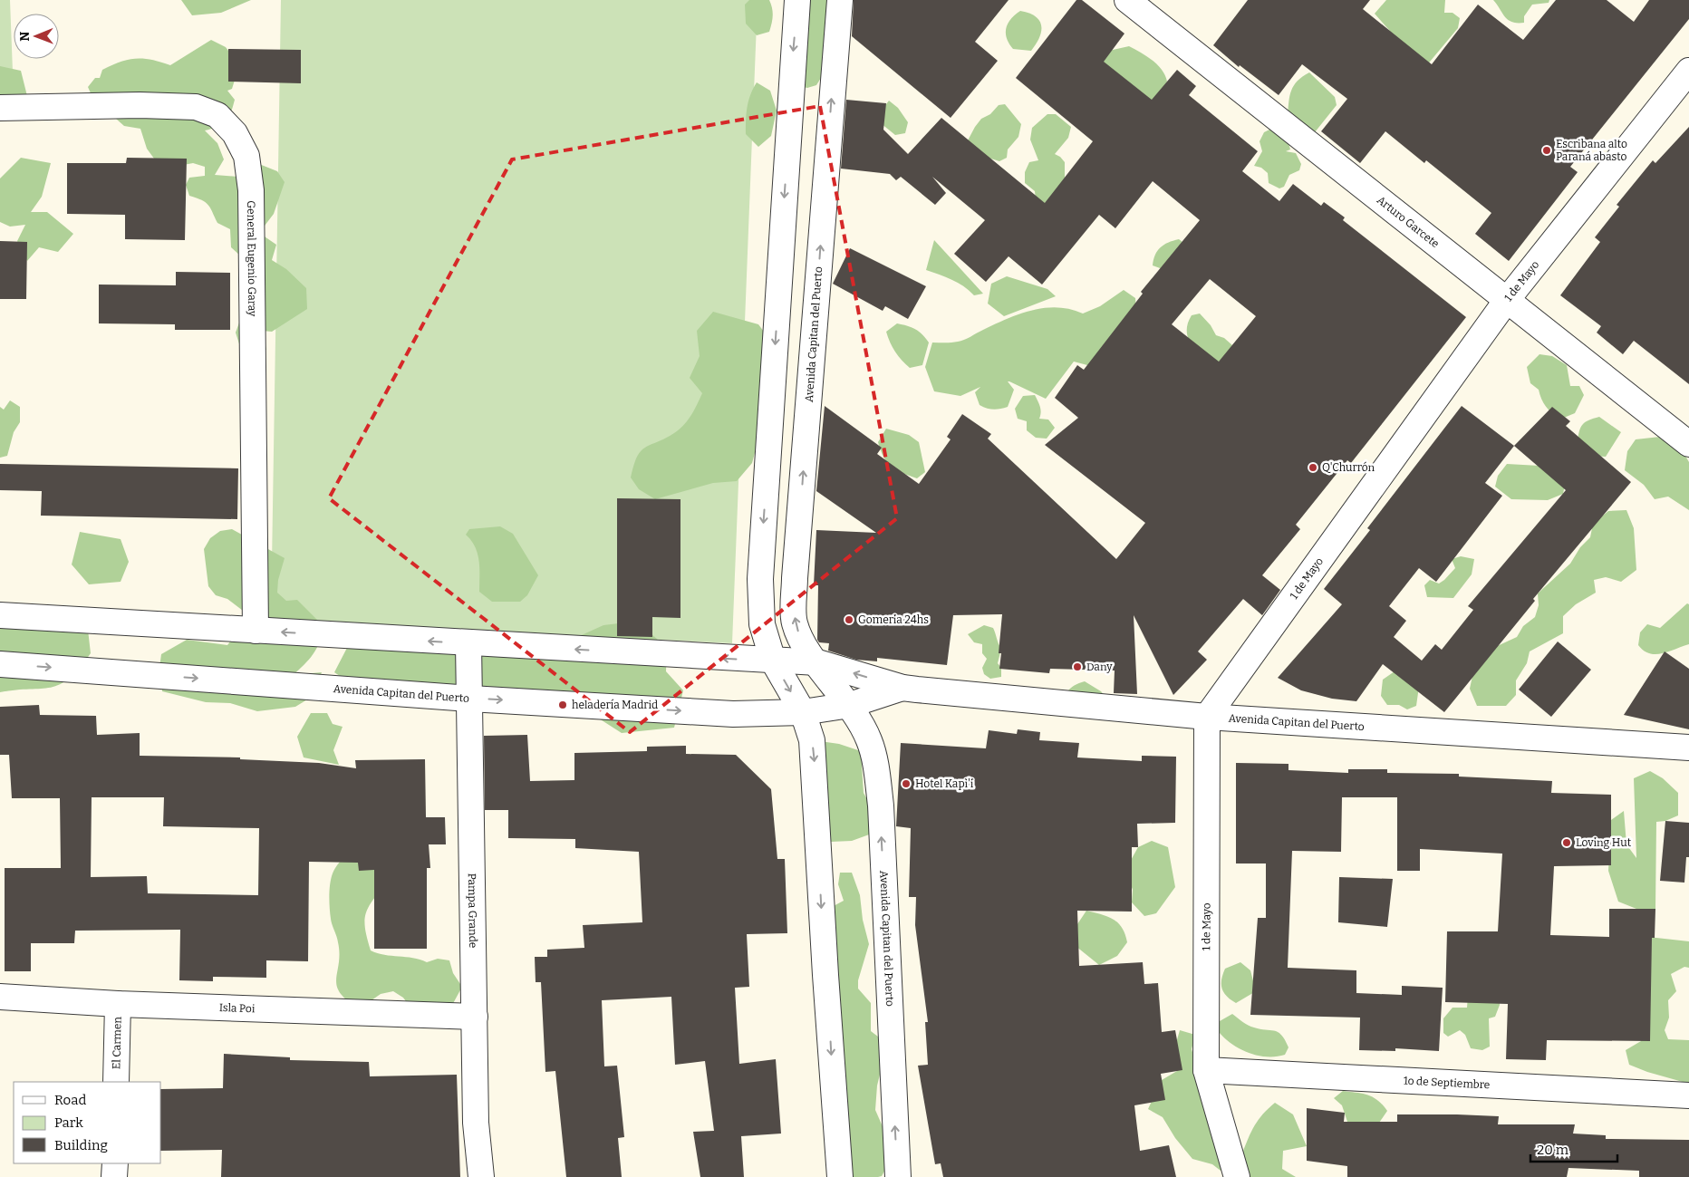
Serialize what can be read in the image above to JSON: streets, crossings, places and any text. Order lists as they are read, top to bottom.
{
  "streets": {
    "street": [
      "Arturo Garcete",
      "General Eugenio Garay",
      "1 de Mayo",
      "Avenida Capitan del Puerto",
      "Pampa Grande",
      "Isla Poi",
      "El Carmen",
      "1o de Septiembre"
    ]
  },
  "crossings": [
    ["Arturo Garcete", "1 de Mayo"],
    ["General Eugenio Garay", "Avenida Capitan del Puerto"],
    ["1 de Mayo", "Avenida Capitan del Puerto"],
    ["1 de Mayo", "1o de Septiembre"],
    ["Avenida Capitan del Puerto", "Pampa Grande"],
    ["Pampa Grande", "Isla Poi"],
    ["Isla Poi", "El Carmen"]
  ],
  "places": [
    "Escribana alto Paraná abasto",
    "Q'Churrón",
    "Gomeria 24hs",
    "Dany",
    "heladería Madrid",
    "Hotel Kapi'i",
    "Loving Hut"
  ],
  "legend": ["Road", "Park", "Building"],
  "scale_bar": "20 m",
  "north": "left"
}
